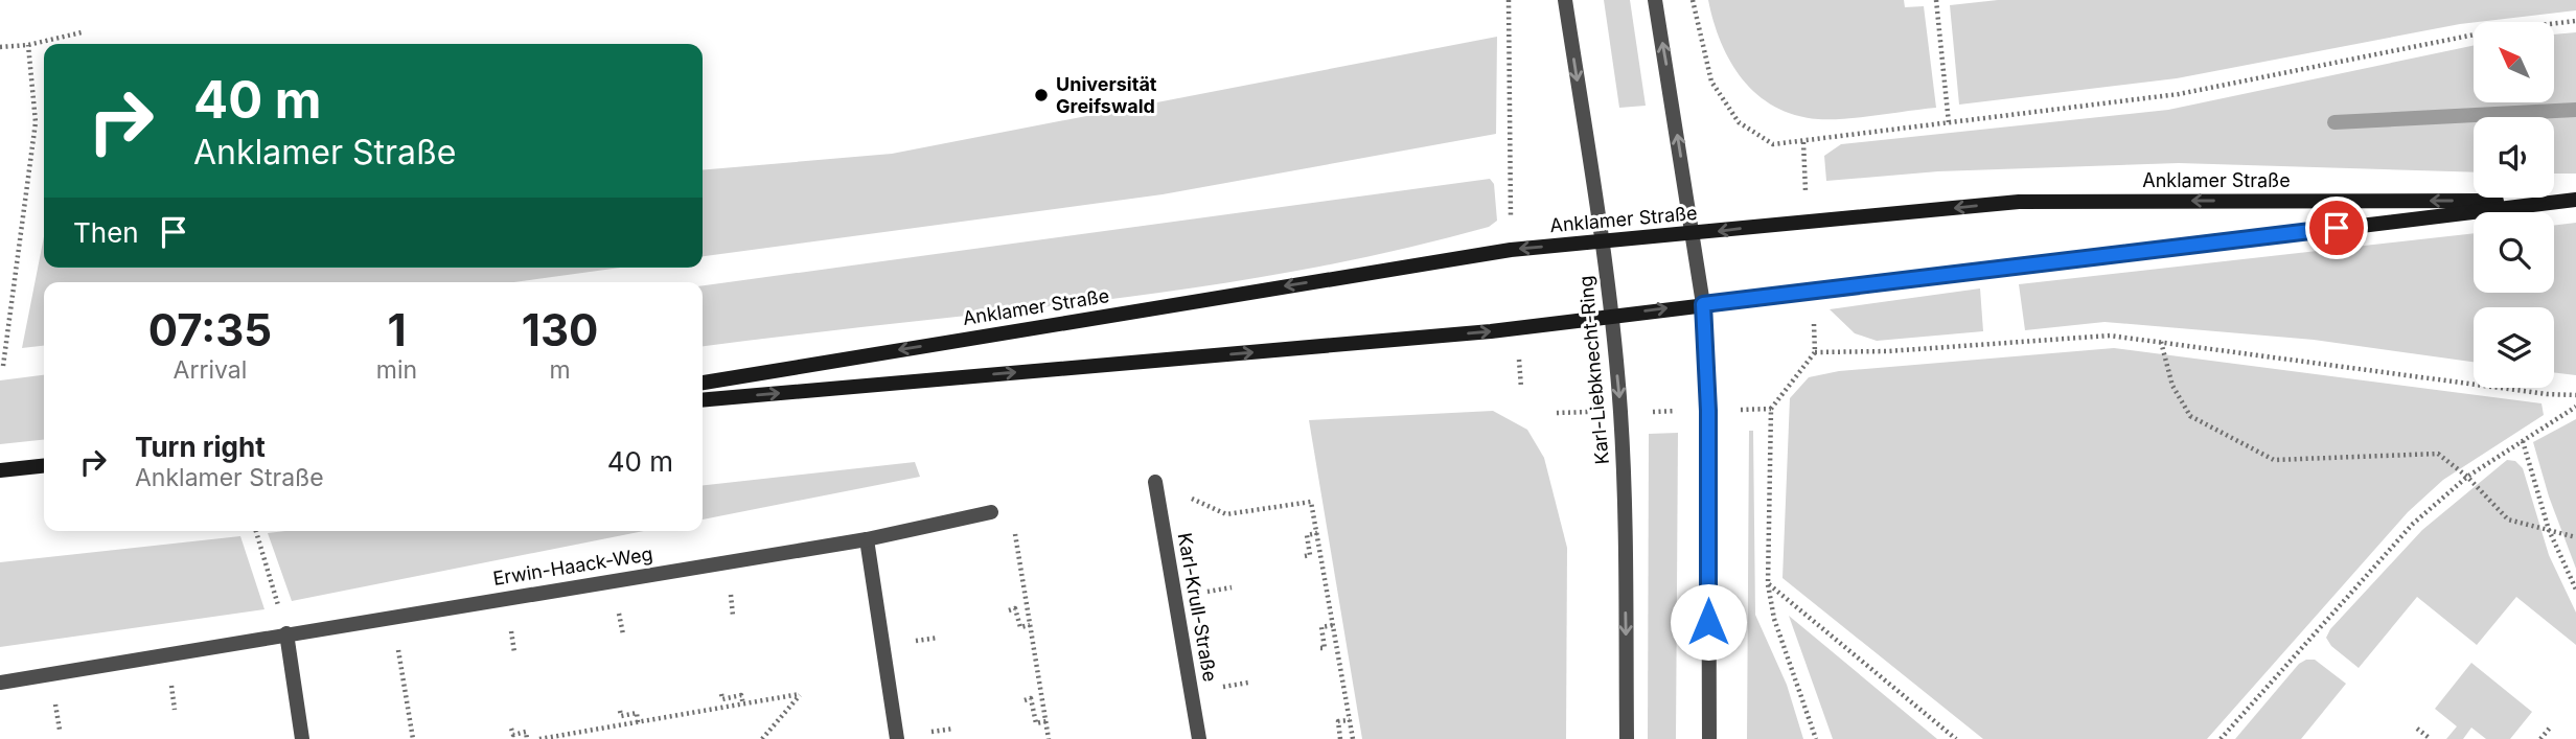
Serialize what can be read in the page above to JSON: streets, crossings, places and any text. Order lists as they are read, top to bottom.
{
  "streets": {
    "main road": ["Anklamer Straße"],
    "street": ["Karl-Liebknecht-Ring", "Erwin-Haack-Weg", "Karl-Krull-Straße"]
  },
  "crossings": [
    ["Anklamer Straße", "Karl-Liebknecht-Ring"]
  ],
  "places": ["Universität Greifswald"],
  "north": "top left",
  "page": {
    "turn": ["40 m", "Anklamer Straße"],
    "then": "Then",
    "eta": [
      "07:35",
      "Arrival",
      "1",
      "min",
      "130",
      "m"
    ],
    "list": [
      {
        "name": "Turn right",
        "note": "Anklamer Straße",
        "value": "40 m"
      }
    ]
  }
}
